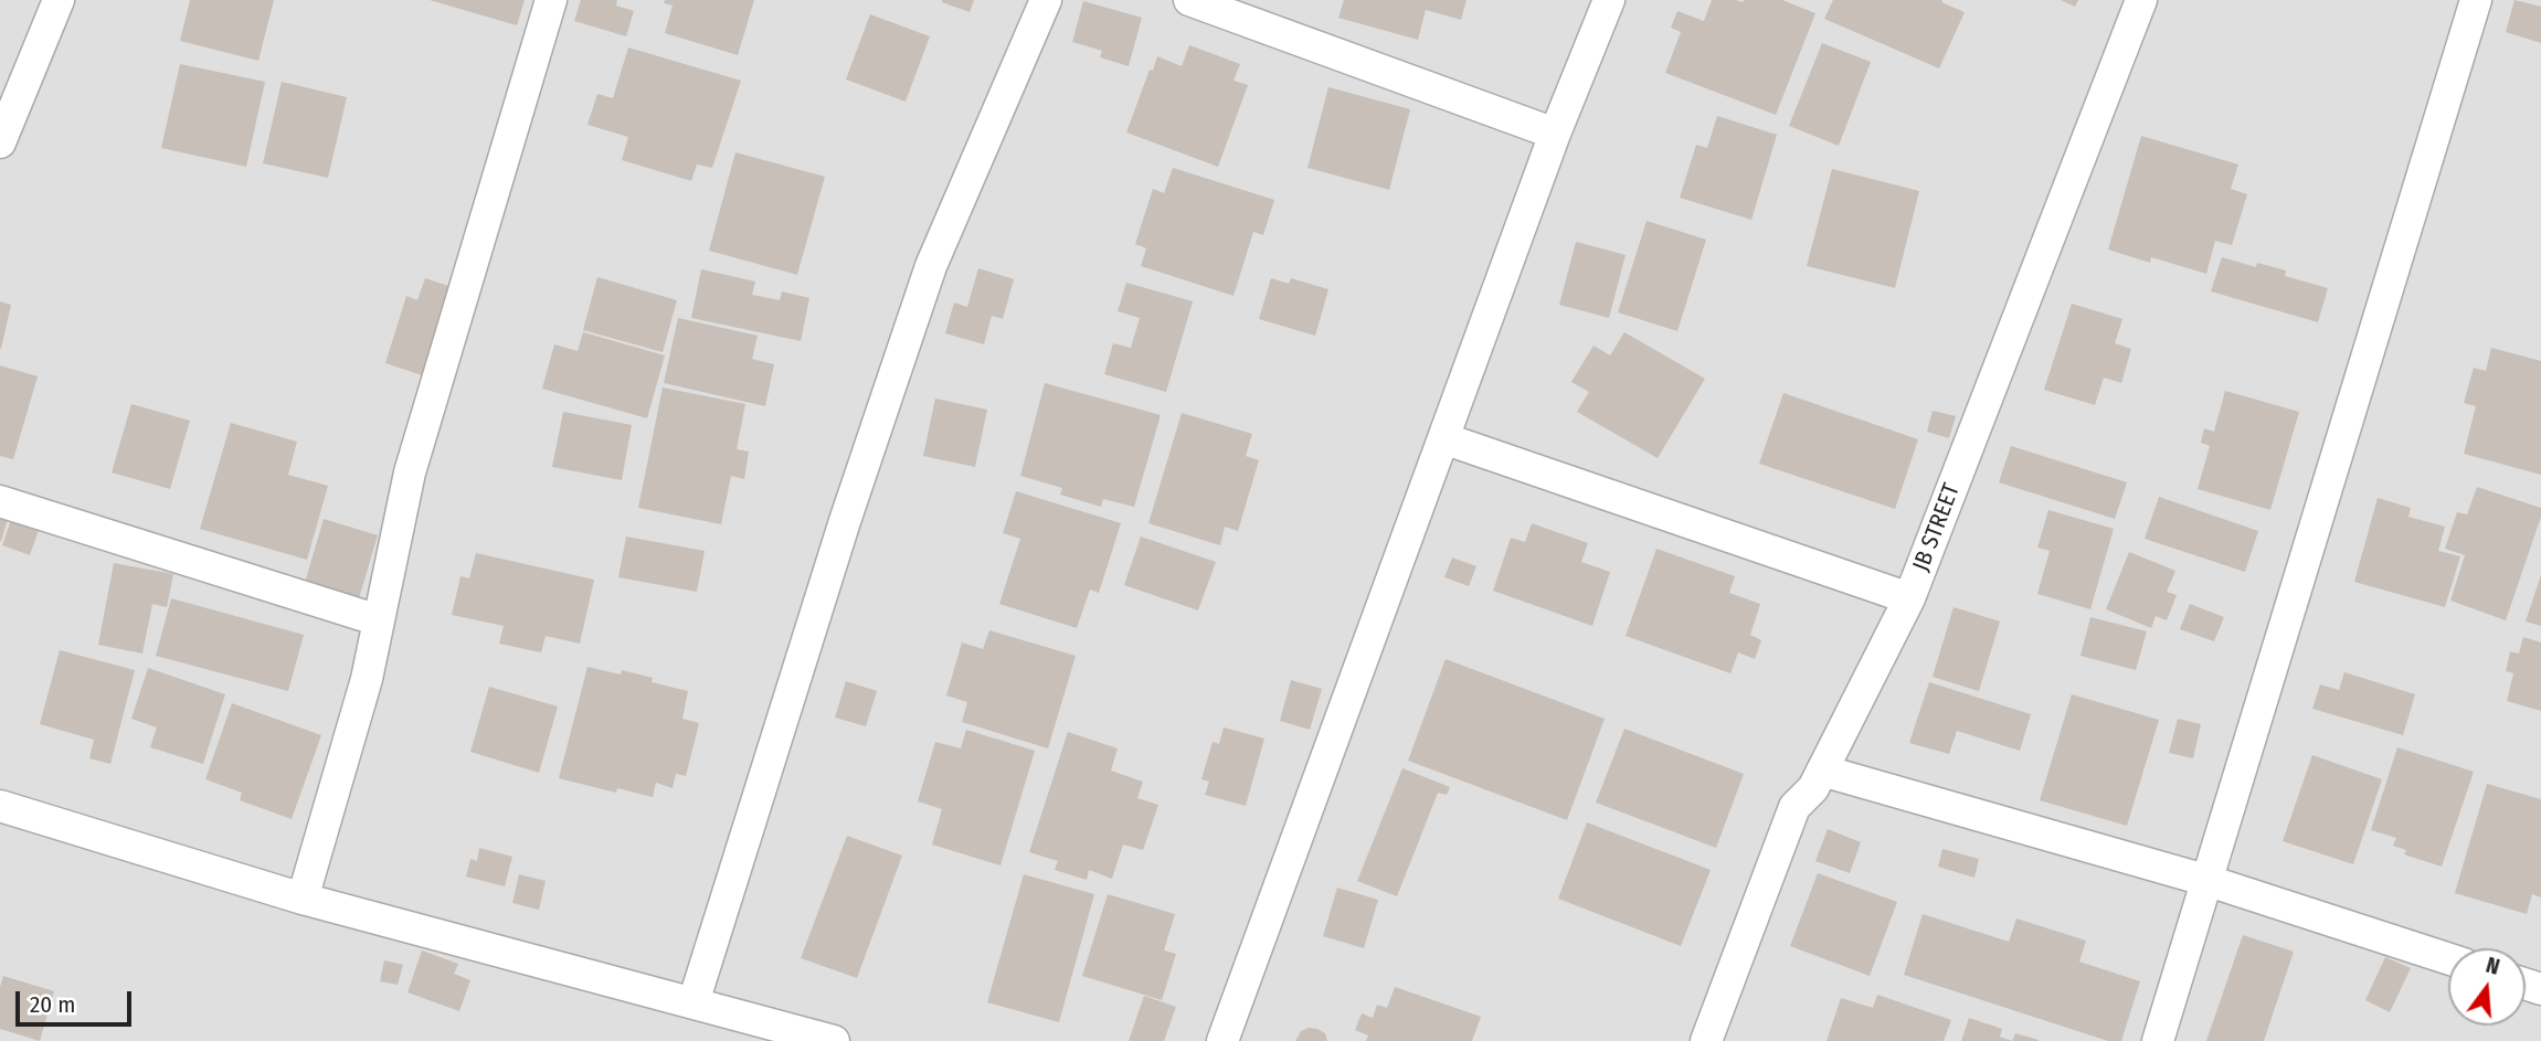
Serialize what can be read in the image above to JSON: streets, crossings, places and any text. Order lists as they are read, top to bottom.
{
  "streets": {
    "street": ["JB STREET"]
  },
  "scale_bar": "20 m",
  "north": "top"
}
